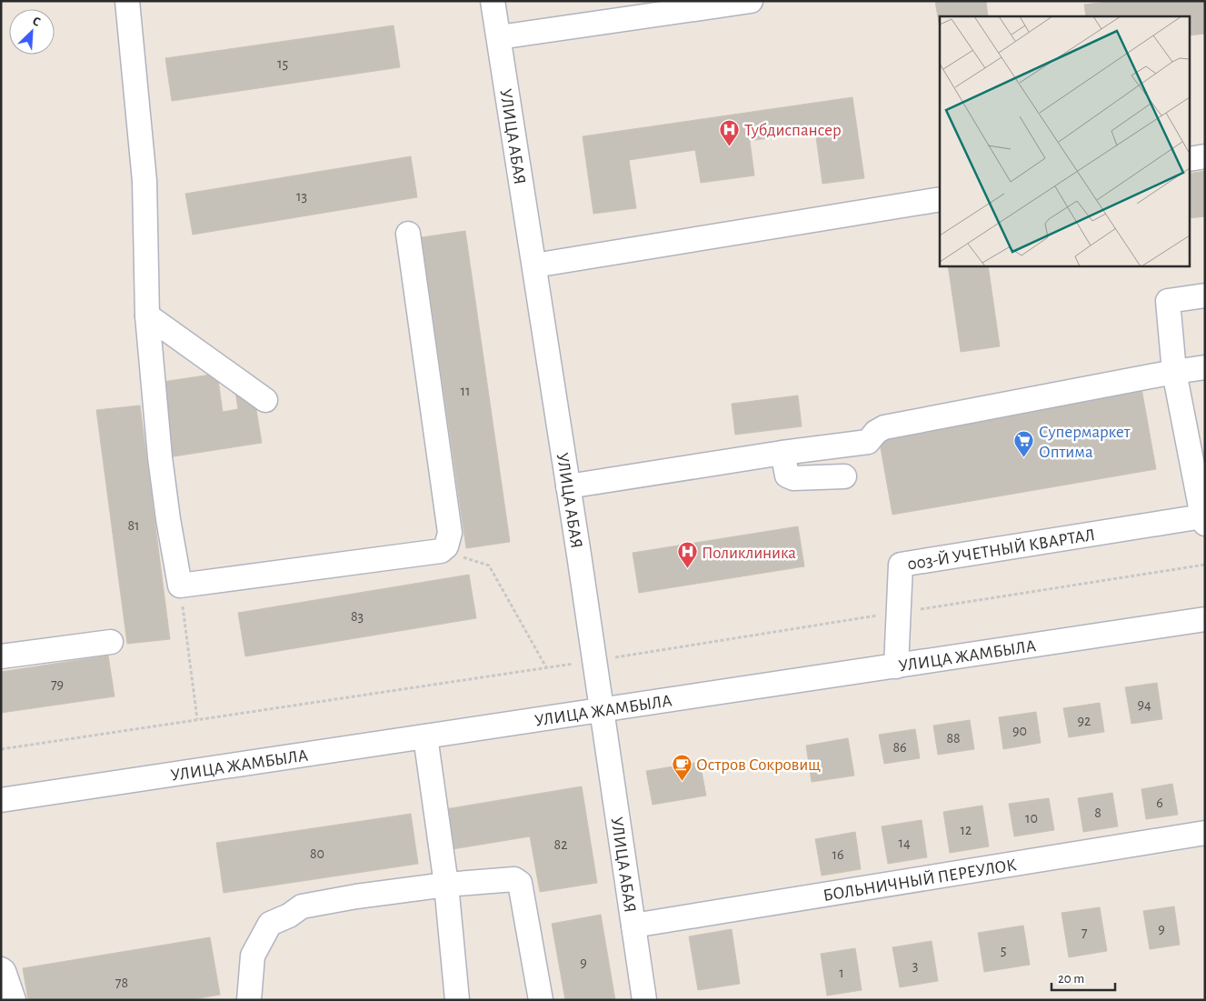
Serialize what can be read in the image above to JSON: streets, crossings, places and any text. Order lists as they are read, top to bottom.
{
  "streets": {
    "street": [
      "УЛИЦА АБАЯ",
      "003-Й УЧЕТНЫЙ КВАРТАЛ",
      "УЛИЦА ЖАМБЫЛА",
      "БОЛЬНИЧНЫЙ ПЕРЕУЛОК"
    ]
  },
  "crossings": [
    ["УЛИЦА АБАЯ", "УЛИЦА ЖАМБЫЛА"],
    ["УЛИЦА АБАЯ", "БОЛЬНИЧНЫЙ ПЕРЕУЛОК"],
    ["003-Й УЧЕТНЫЙ КВАРТАЛ", "УЛИЦА ЖАМБЫЛА"]
  ],
  "places": {
    "hospital": ["Тубдиспансер", "Поликлиника"],
    "supermarket": ["Супермаркет Оптима"],
    "cafe": ["Остров Сокровищ"]
  },
  "house_numbers": [
    "15",
    "13",
    "11",
    "81",
    "83",
    "79",
    "94",
    "92",
    "90",
    "88",
    "86",
    "6",
    "8",
    "10",
    "12",
    "14",
    "82",
    "80",
    "16",
    "9",
    "7",
    "5",
    "9",
    "3",
    "1",
    "78"
  ],
  "scale_bar": "20 m",
  "north": "top right"
}
